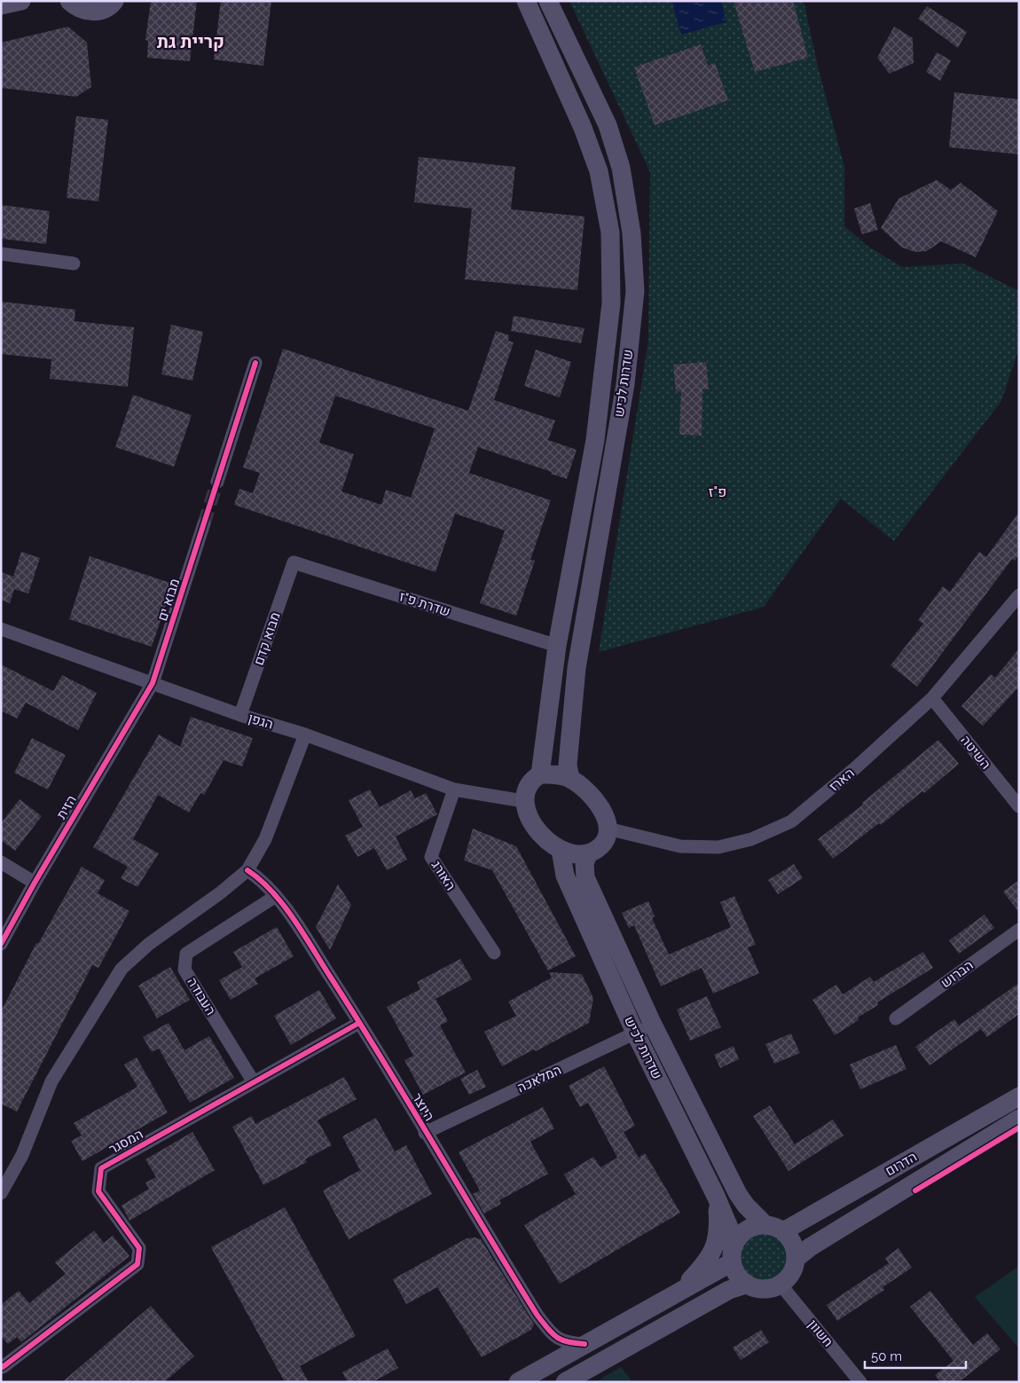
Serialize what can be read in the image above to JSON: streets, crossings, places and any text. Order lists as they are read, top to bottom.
{
  "streets": {
    "main road": ["שדרות לכיש", "הדרום"],
    "street": [
      "מבוא ים",
      "שדרת פ\"ז",
      "מבוא קדם",
      "הגפן",
      "השיטה",
      "הארז",
      "הזית",
      "האורג",
      "הברוש",
      "העבודה",
      "המלאכה",
      "היוצר",
      "המסגר",
      "חשוון"
    ]
  },
  "crossings": [
    ["שדרות לכיש", "שדרת פ\"ז"],
    ["שדרות לכיש", "הגפן"],
    ["שדרות לכיש", "הארז"],
    ["שדרות לכיש", "המלאכה"],
    ["שדרות לכיש", "הדרום"],
    ["שדרות לכיש", "חשוון"],
    ["מבוא ים", "הגפן"],
    ["מבוא ים", "הזית"],
    ["שדרת פ\"ז", "מבוא קדם"],
    ["מבוא קדם", "הגפן"],
    ["הגפן", "הארז"],
    ["הגפן", "הזית"],
    ["הגפן", "האורג"],
    ["השיטה", "הארז"],
    ["העבודה", "היוצר"],
    ["העבודה", "המסגר"],
    ["המלאכה", "היוצר"],
    ["היוצר", "המסגר"],
    ["הדרום", "חשוון"]
  ],
  "districts": ["קריית גת", "פ\"ז"],
  "scale_bar": "50 m"
}
